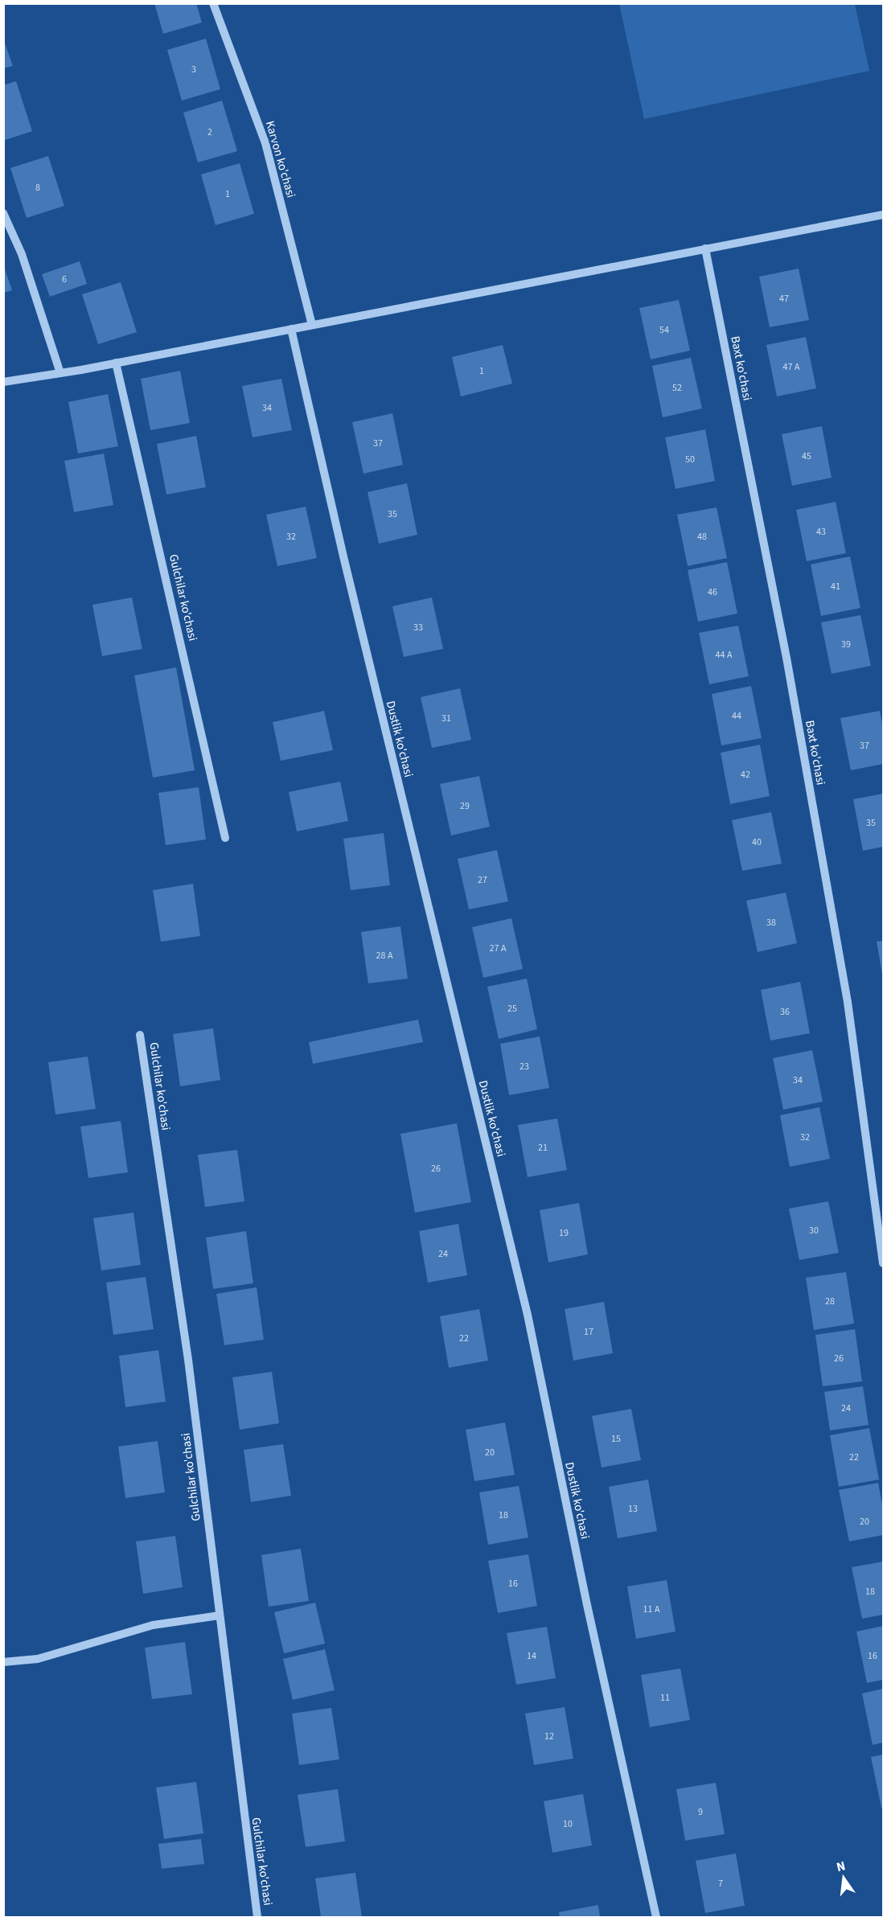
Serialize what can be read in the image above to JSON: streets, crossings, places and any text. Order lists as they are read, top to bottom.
{
  "streets": {
    "street": [
      "Karvon ko'chasi",
      "Baxt ko'chasi",
      "Gulchilar ko'chasi",
      "Dustlik ko'chasi"
    ]
  },
  "house_numbers": [
    "3",
    "2",
    "8",
    "1",
    "6",
    "47",
    "54",
    "47 А",
    "1",
    "52",
    "34",
    "37",
    "45",
    "50",
    "35",
    "43",
    "32",
    "48",
    "41",
    "46",
    "33",
    "39",
    "44 А",
    "44",
    "31",
    "37",
    "42",
    "29",
    "35",
    "40",
    "27",
    "38",
    "27 А",
    "28 А",
    "25",
    "36",
    "23",
    "34",
    "32",
    "21",
    "26",
    "30",
    "19",
    "24",
    "28",
    "17",
    "22",
    "26",
    "24",
    "15",
    "20",
    "22",
    "13",
    "18",
    "20",
    "16",
    "18",
    "11 А",
    "14",
    "16",
    "11",
    "12",
    "9",
    "10",
    "7"
  ],
  "north": "top"
}
